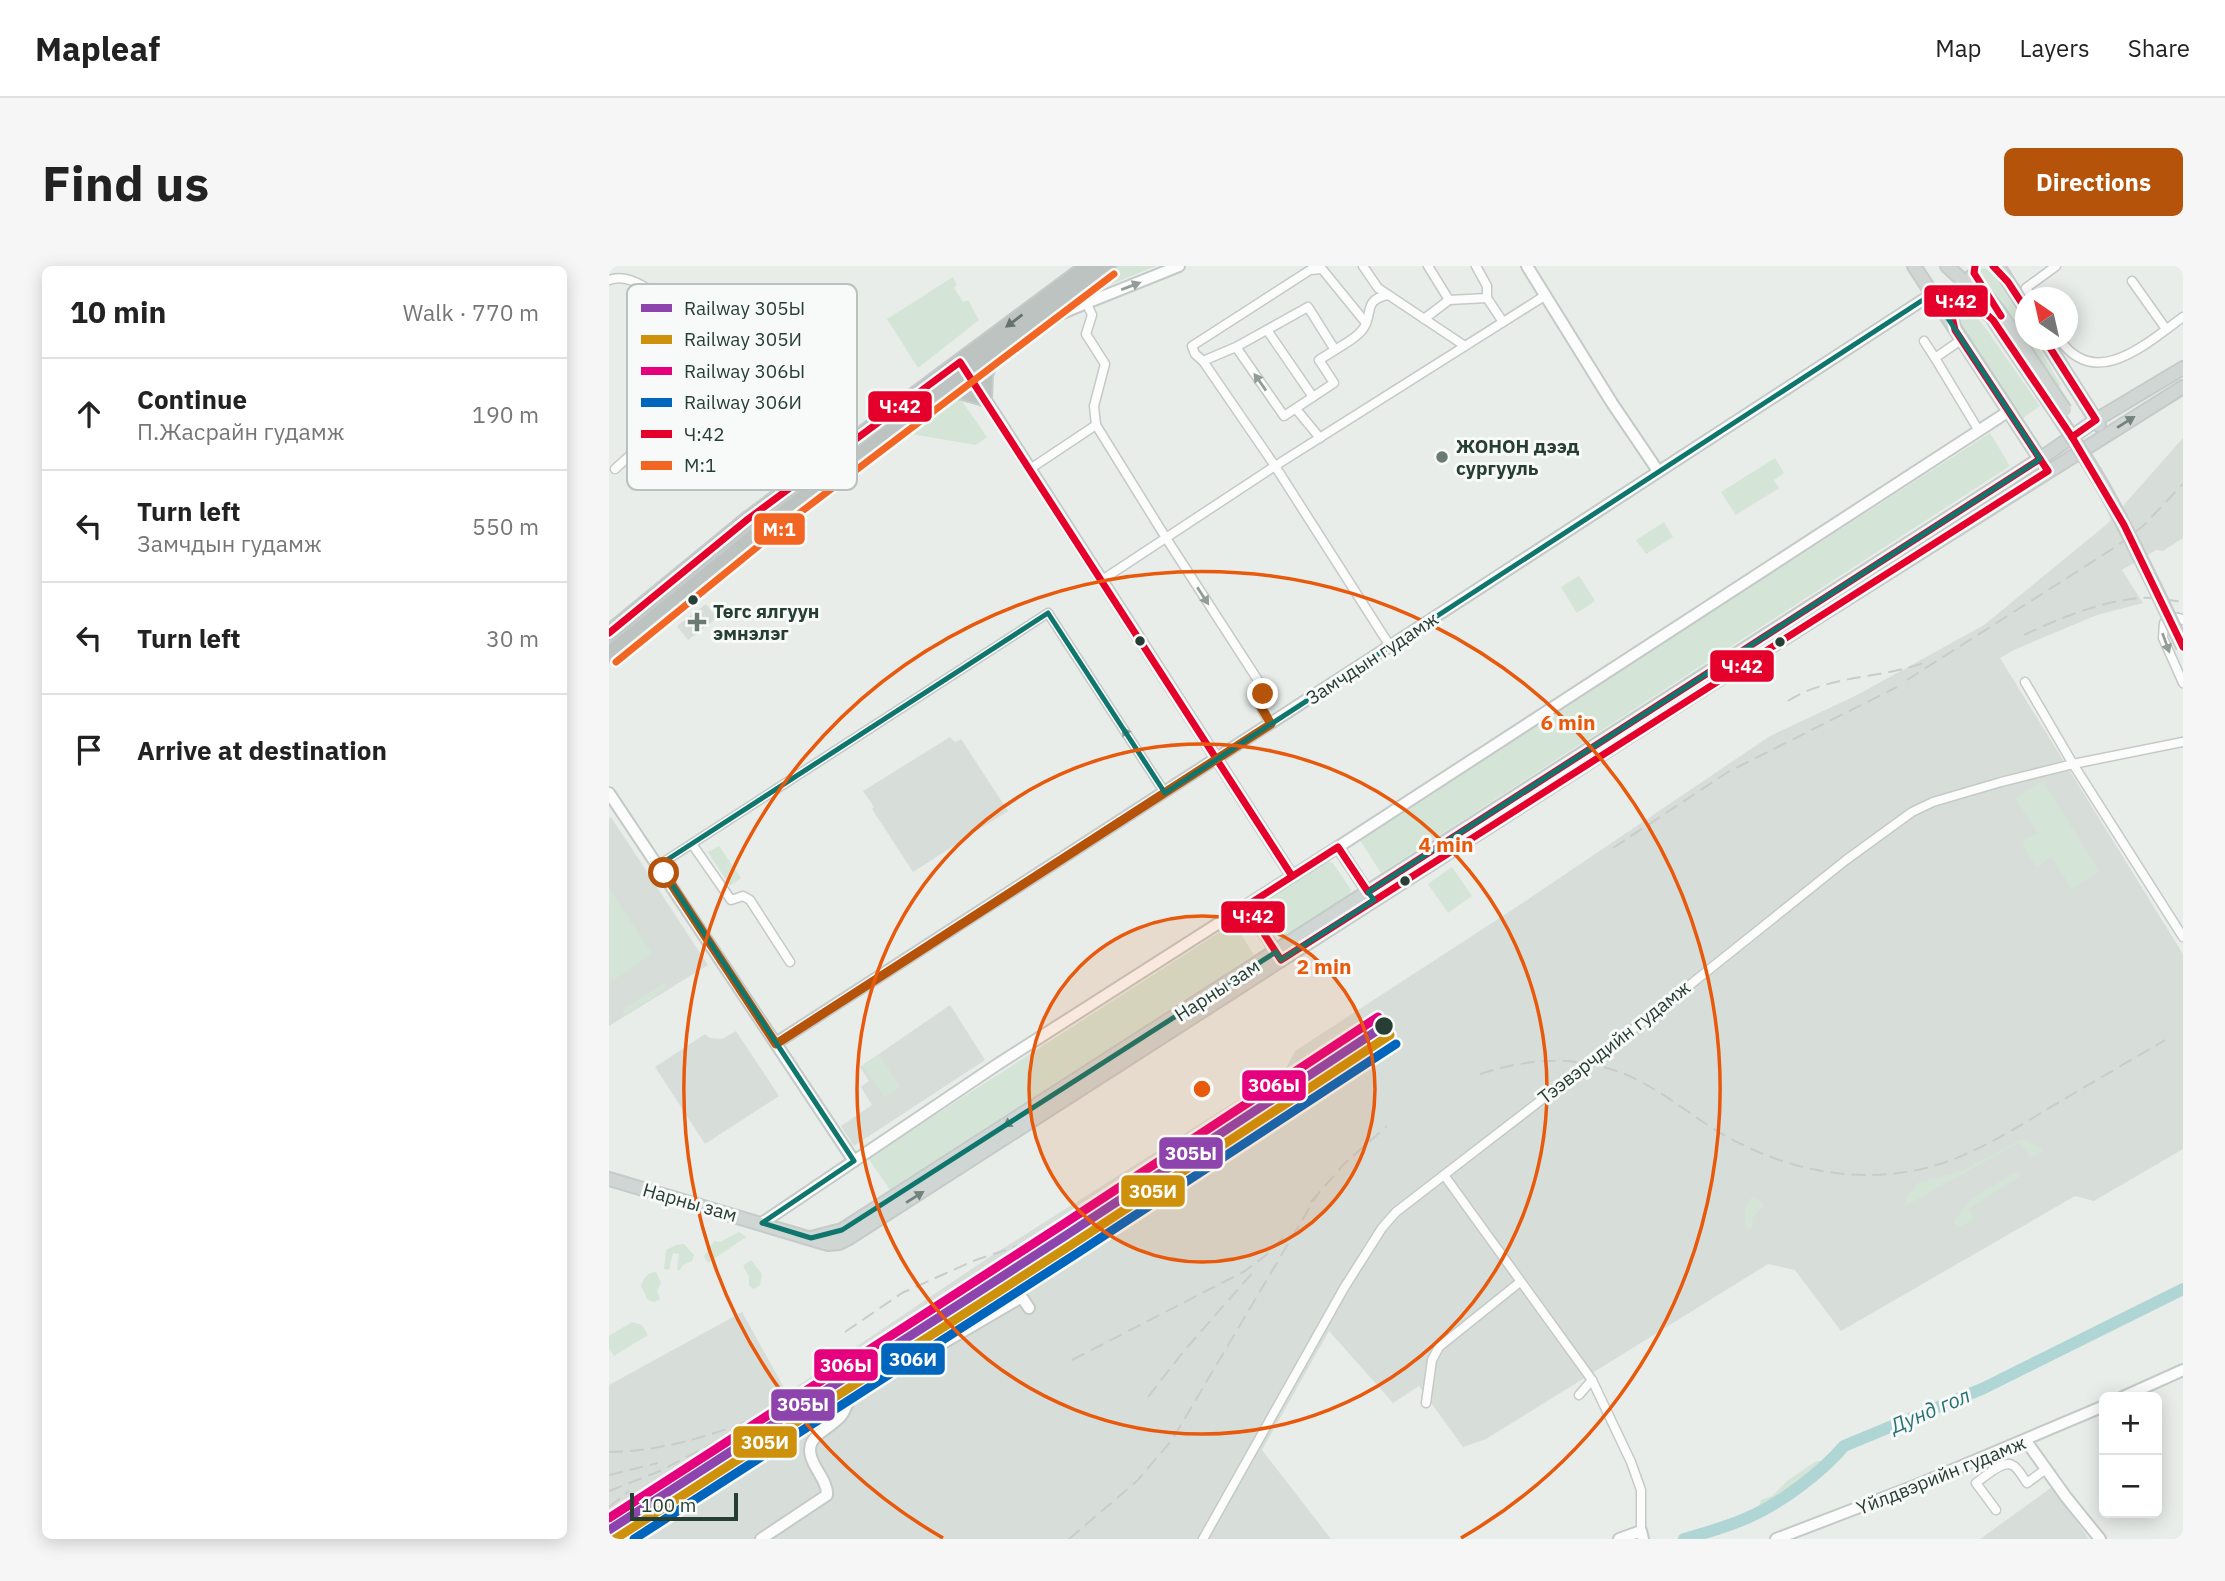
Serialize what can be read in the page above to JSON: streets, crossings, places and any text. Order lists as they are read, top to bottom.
{
  "streets": {
    "main road": ["Нарны зам"],
    "street": ["Замчдын гудамж", "Тээвэрчдийн гудамж", "Yйлдвэрийн гудамж"]
  },
  "water": ["Дунд гол"],
  "places": {
    "other": ["ЖОНОН дээд сургууль"],
    "health": ["Төгс ялгуун эмнэлэг"]
  },
  "lines": [
    "transit line Ч:42",
    "transit line М:1",
    "rail line 306Ы",
    "rail line 305Ы",
    "rail line 305И",
    "rail line 306И"
  ],
  "legend": [
    "Railway 305Ы",
    "Railway 305И",
    "Railway 306Ы",
    "Railway 306И",
    "Ч:42",
    "М:1"
  ],
  "scale_bar": "100 m",
  "north": "top left",
  "page": {
    "header": "Mapleaf",
    "nav": ["Map", "Layers", "Share"],
    "buttons": "Directions",
    "title": "Find us",
    "heading": ["10 min", "Walk · 770 m"],
    "list": [
      ["Continue", "П.Жасрайн гудамж", "190 m"],
      ["Turn left", "Замчдын гудамж", "550 m"],
      ["Turn left", "30 m"],
      "Arrive at destination"
    ],
    "map_buttons": ["+", "−"],
    "scale": "100 m"
  },
  "rings": ["6 min", "4 min", "2 min"]
}
